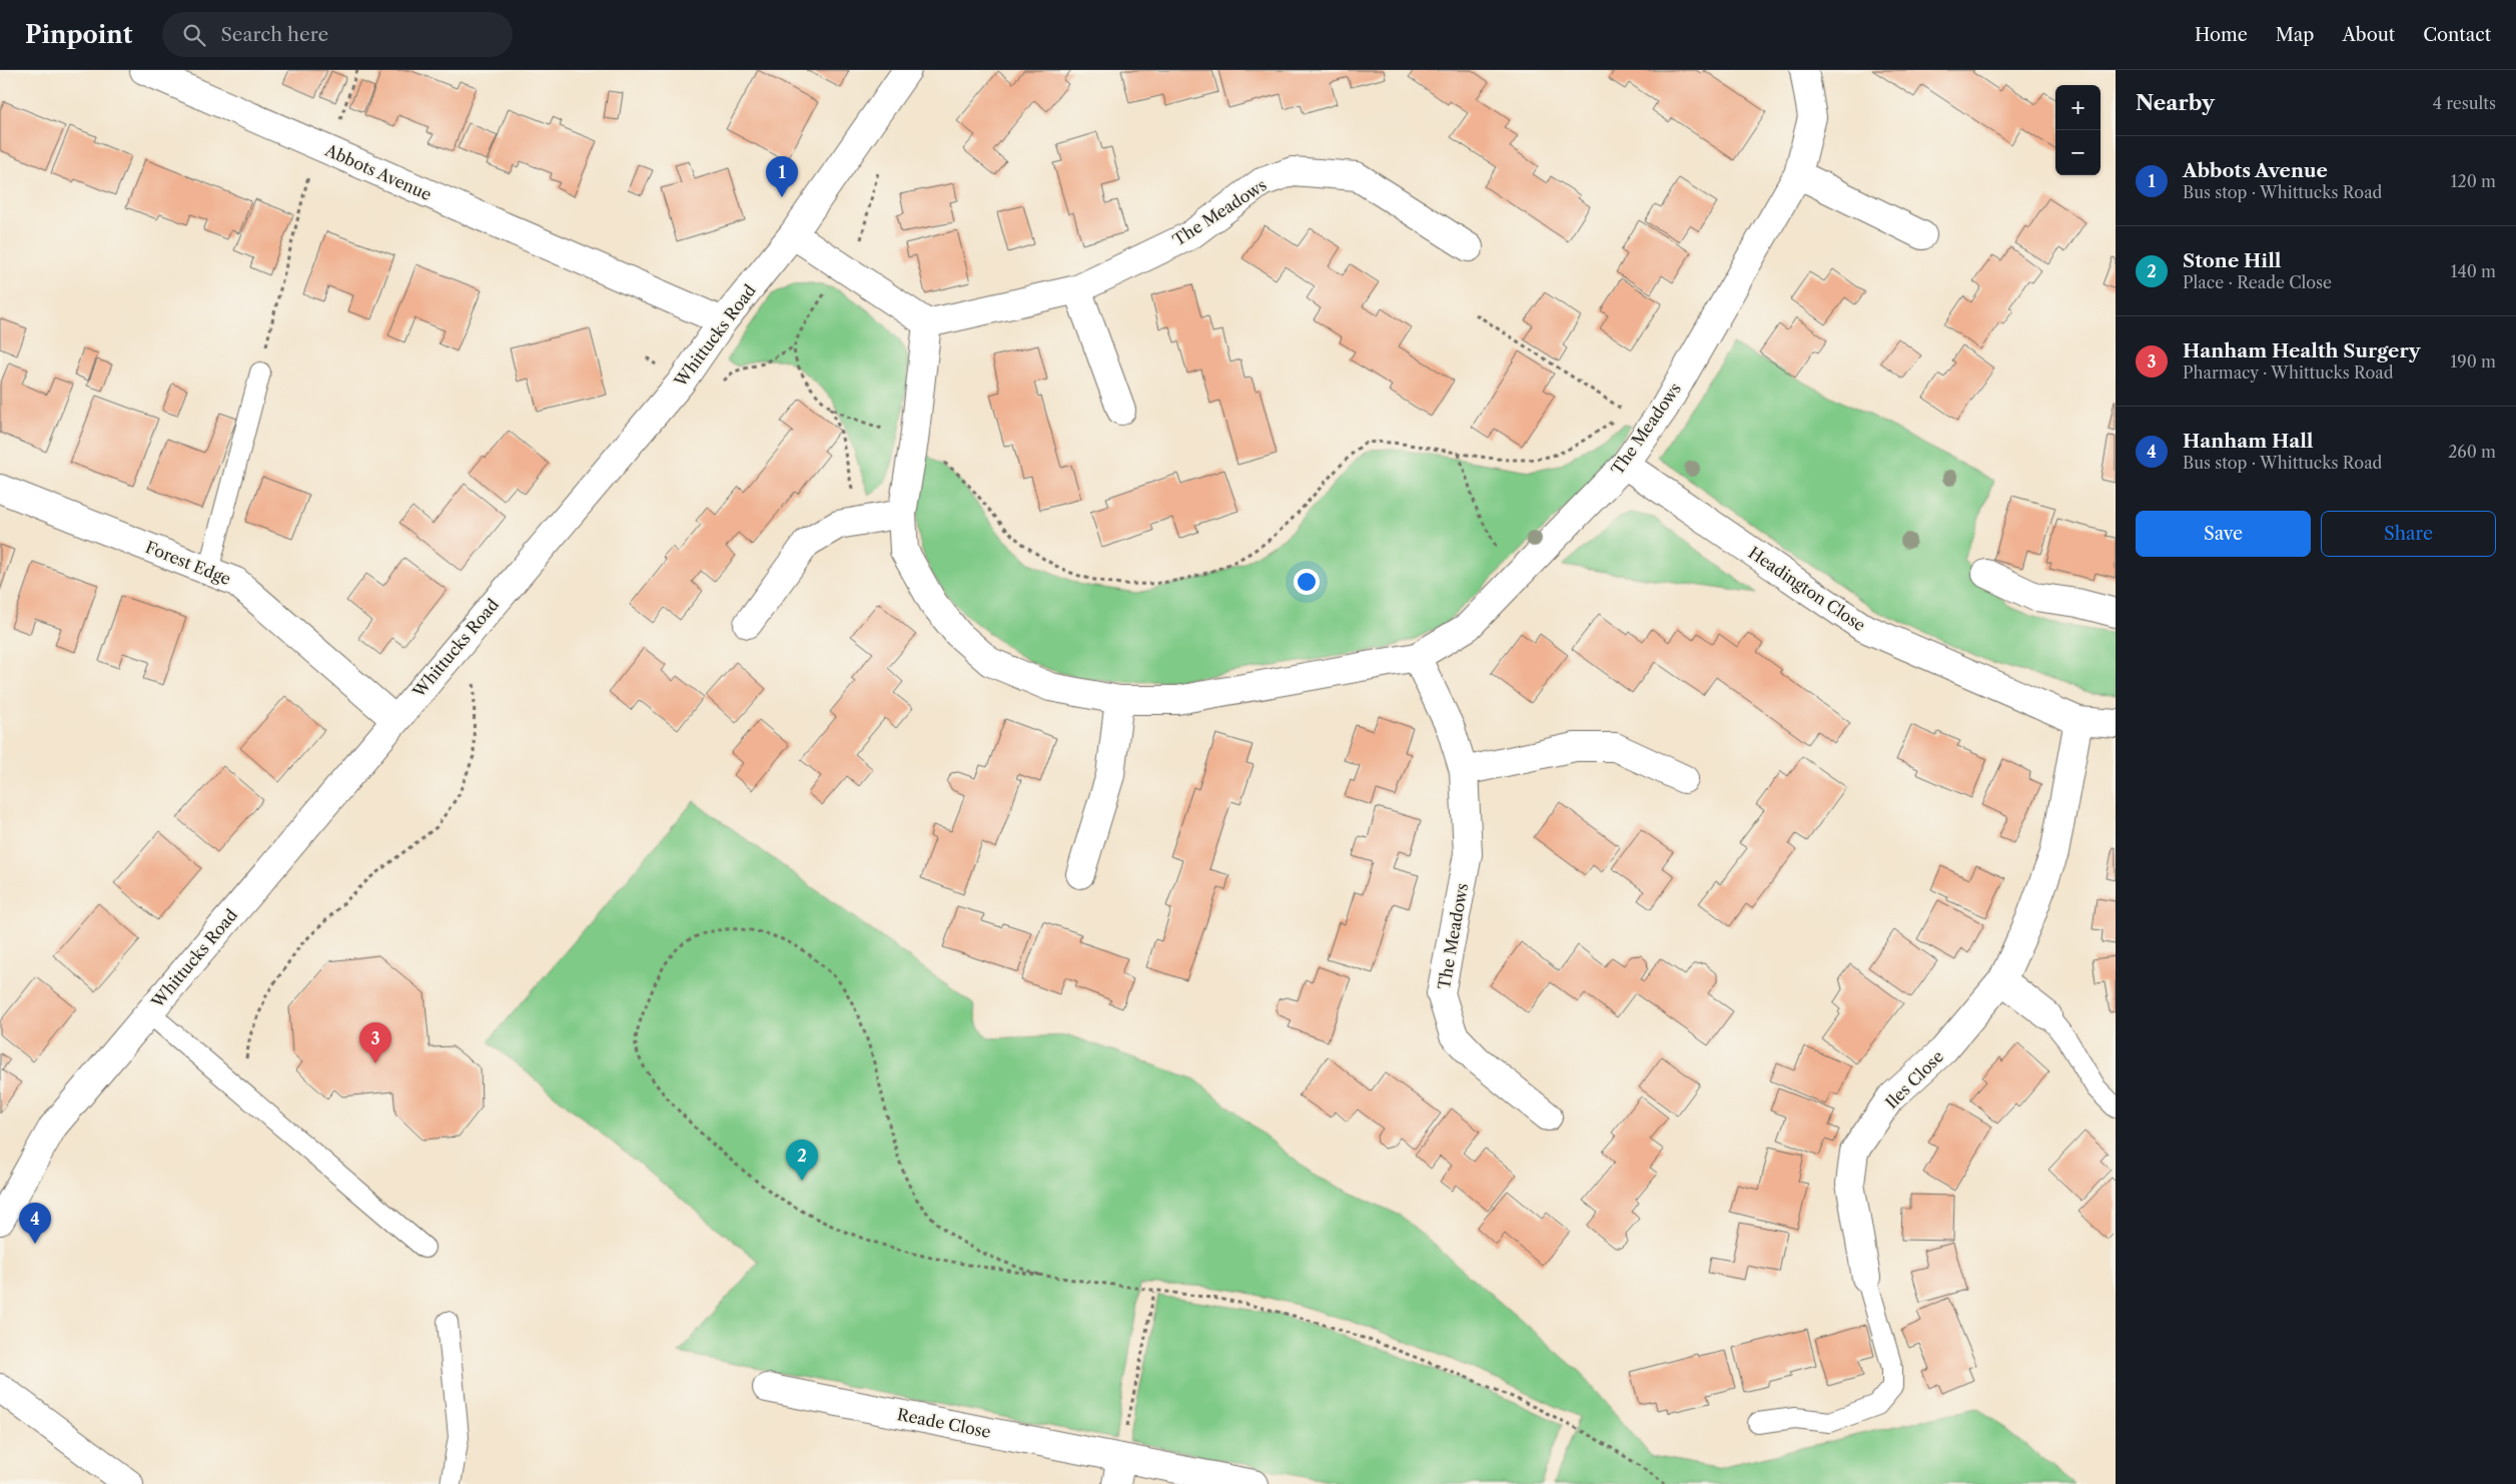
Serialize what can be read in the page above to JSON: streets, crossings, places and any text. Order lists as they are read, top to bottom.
{
  "streets": {
    "street": [
      "Abbots Avenue",
      "The Meadows",
      "Whittucks Road",
      "Forest Edge",
      "Headington Close",
      "Iles Close",
      "Reade Close"
    ]
  },
  "crossings": [
    ["Abbots Avenue", "Whittucks Road"],
    ["The Meadows", "Headington Close"],
    ["Whittucks Road", "Forest Edge"],
    ["Headington Close", "Iles Close"]
  ],
  "page": {
    "header": "Pinpoint",
    "search": "Search here",
    "nav": [
      "Home",
      "Map",
      "About",
      "Contact"
    ],
    "heading": ["Nearby", "4 results"],
    "map_buttons": ["+", "−"],
    "list": [
      {
        "mark": "1",
        "name": "Abbots Avenue",
        "note": "Bus stop · Whittucks Road",
        "value": "120 m"
      },
      {
        "mark": "2",
        "name": "Stone Hill",
        "note": "Place · Reade Close",
        "value": "140 m"
      },
      {
        "mark": "3",
        "name": "Hanham Health Surgery",
        "note": "Pharmacy · Whittucks Road",
        "value": "190 m"
      },
      {
        "mark": "4",
        "name": "Hanham Hall",
        "note": "Bus stop · Whittucks Road",
        "value": "260 m"
      }
    ],
    "pins": [
      "1",
      "3",
      "2",
      "4"
    ],
    "buttons": ["Save", "Share"]
  }
}
